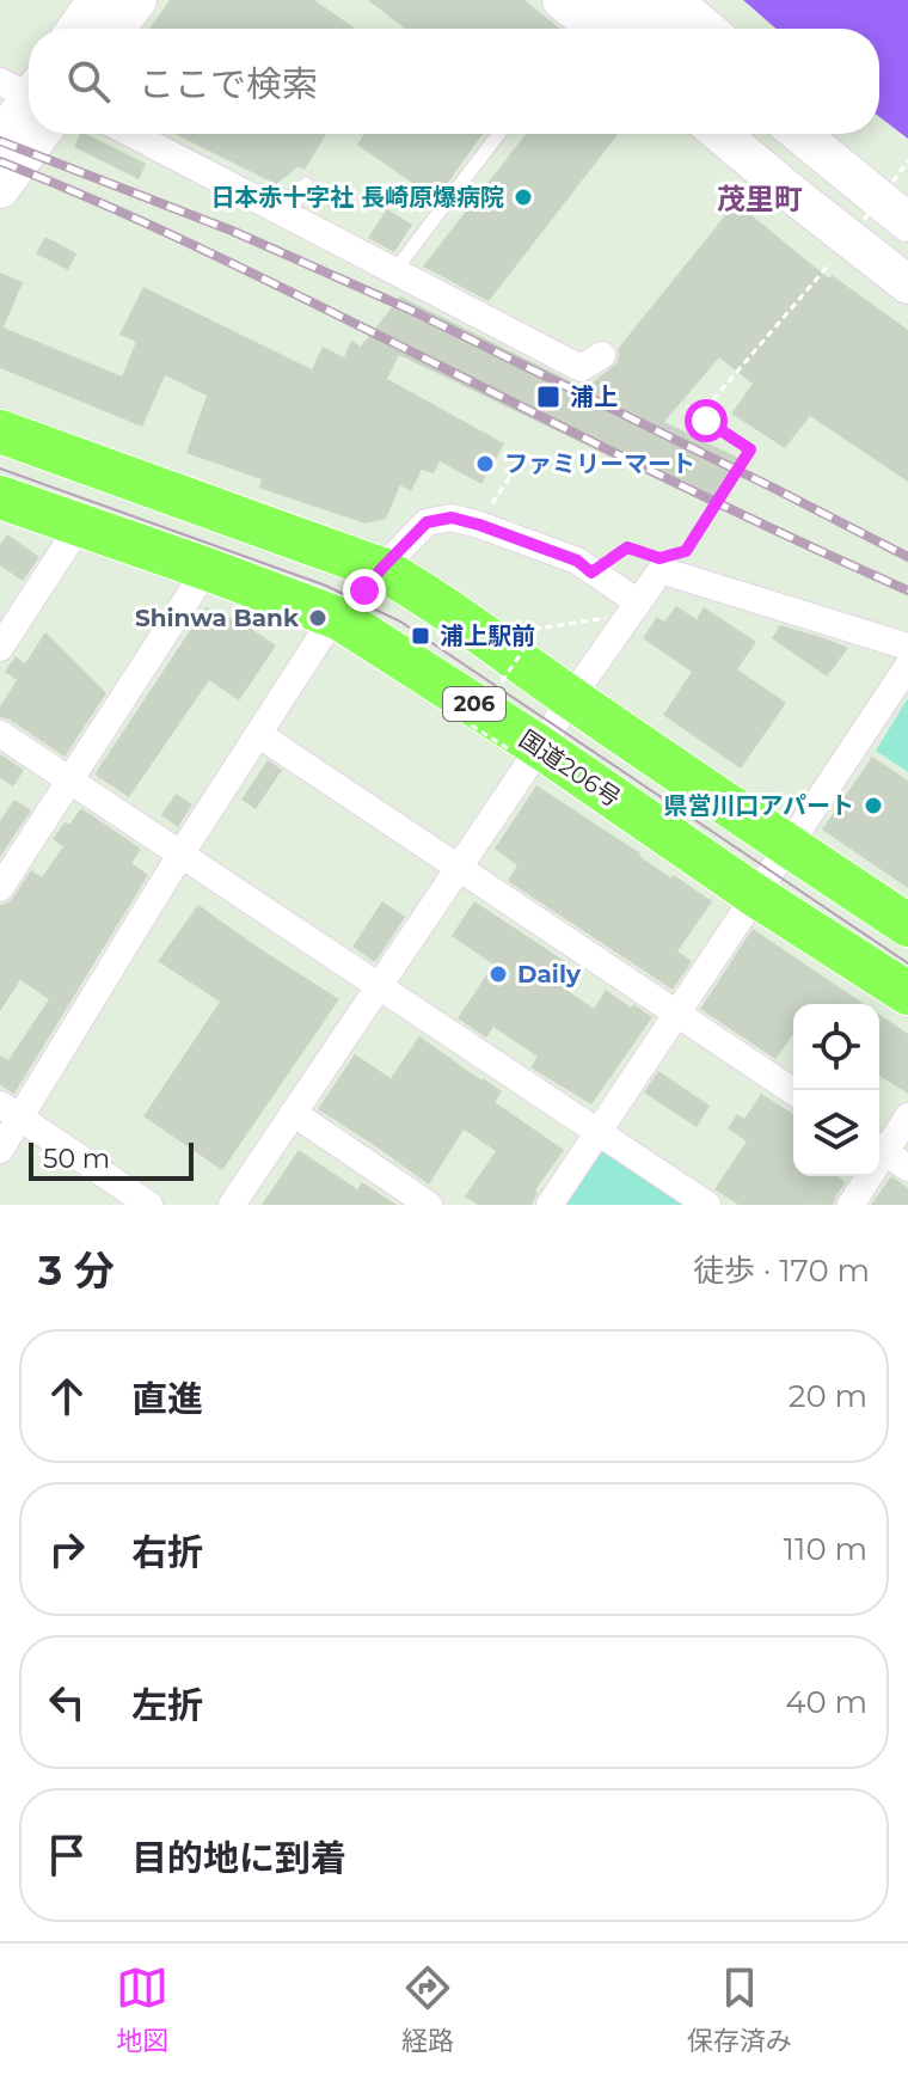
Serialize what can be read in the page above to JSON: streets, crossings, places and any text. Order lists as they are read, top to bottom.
{
  "streets": {
    "highway": ["206", "国道206号"]
  },
  "districts": ["茂里町"],
  "places": {
    "other": [
      "日本赤十字社 長崎原爆病院",
      "ファミリーマート",
      "Shinwa Bank",
      "県営川口アパート",
      "Daily"
    ],
    "transit": ["浦上", "浦上駅前"]
  },
  "scale_bar": "50 m",
  "page": {
    "search": "ここで検索",
    "scale": "50 m",
    "heading": ["3 分", "徒歩 · 170 m"],
    "list": [
      ["直進", "20 m"],
      ["右折", "110 m"],
      ["左折", "40 m"],
      "目的地に到着"
    ],
    "nav": ["地図", "経路", "保存済み"]
  }
}
